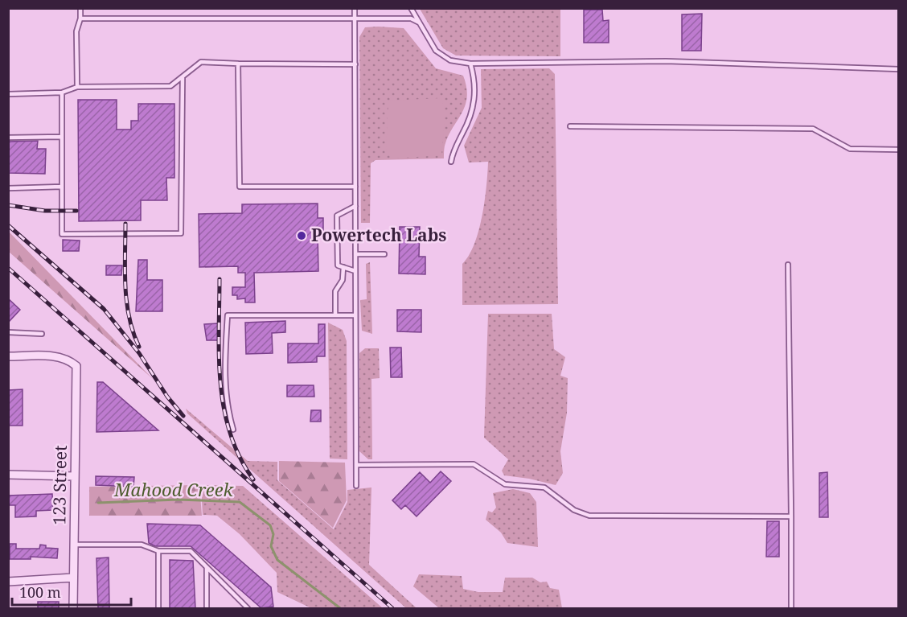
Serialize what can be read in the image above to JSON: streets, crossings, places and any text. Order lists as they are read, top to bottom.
{
  "streets": {
    "street": ["123 Street"]
  },
  "water": ["Mahood Creek"],
  "places": ["Powertech Labs"],
  "scale_bar": "100 m"
}
